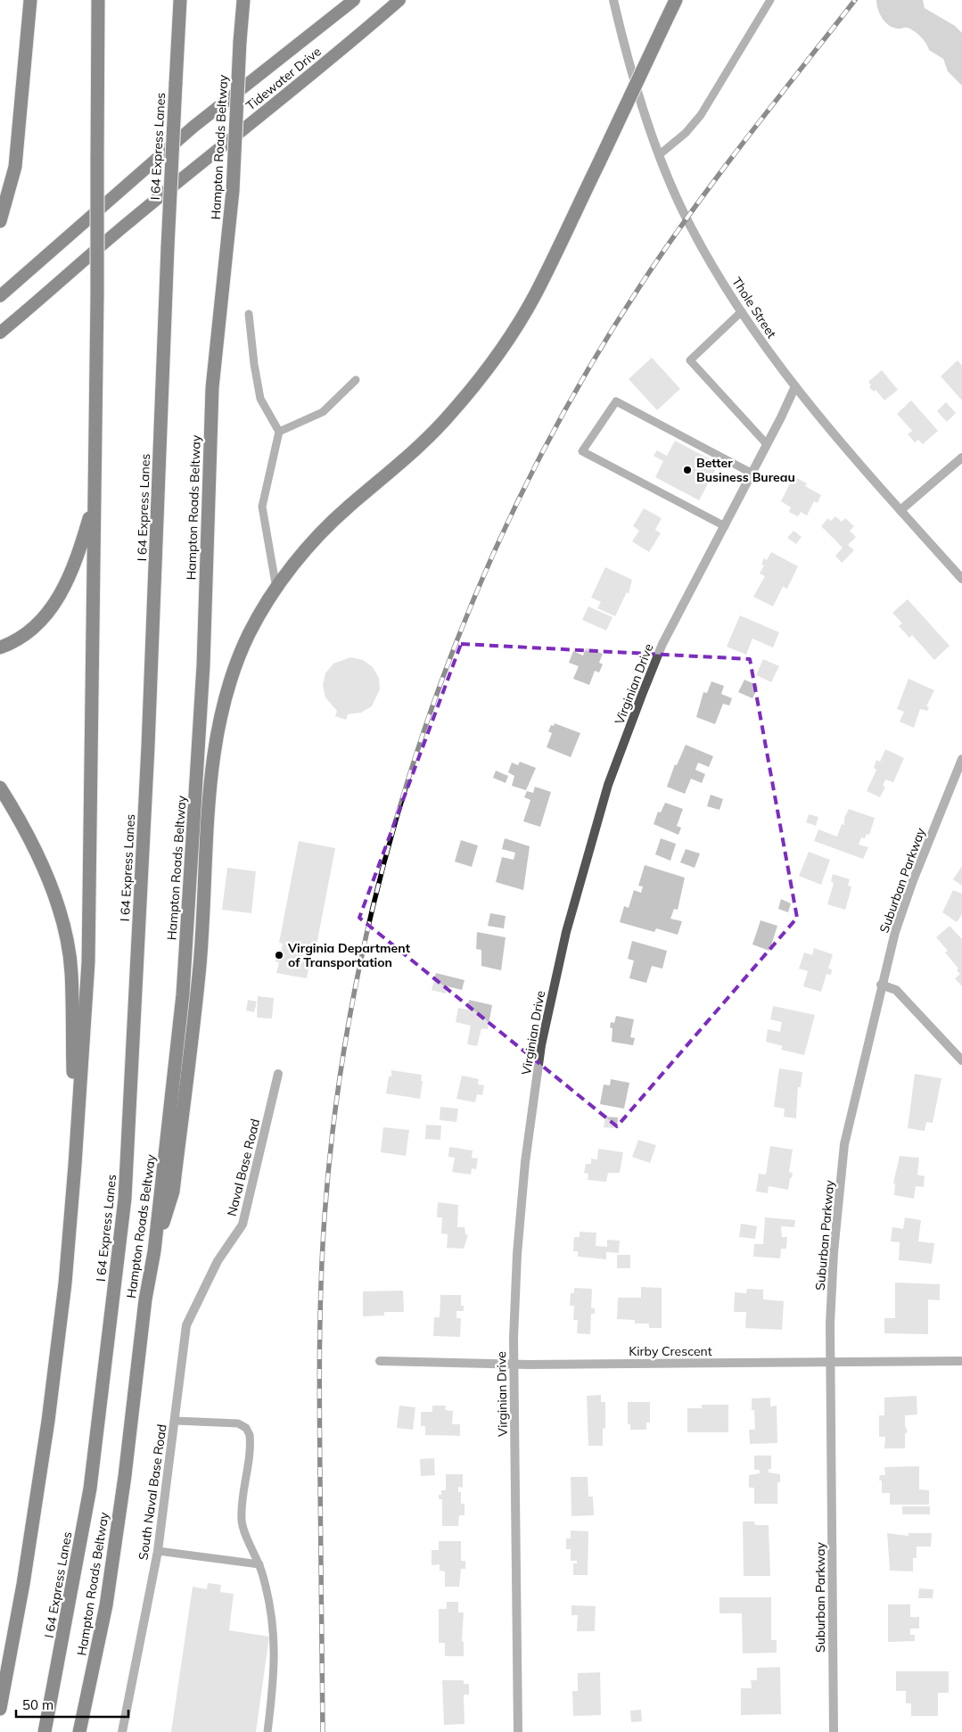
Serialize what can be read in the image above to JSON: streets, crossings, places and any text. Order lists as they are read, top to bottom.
{
  "streets": {
    "highway": ["Tidewater Drive", "I 64 Express Lanes", "Hampton Roads Beltway"],
    "street": [
      "Thole Street",
      "Virginian Drive",
      "Suburban Parkway",
      "Naval Base Road",
      "Kirby Crescent",
      "South Naval Base Road"
    ]
  },
  "crossings": [
    ["Thole Street", "Virginian Drive"],
    ["Virginian Drive", "Kirby Crescent"],
    ["Suburban Parkway", "Kirby Crescent"],
    ["Naval Base Road", "South Naval Base Road"]
  ],
  "places": ["Better Business Bureau", "Virginia Department of Transportation"],
  "scale_bar": "50 m"
}
